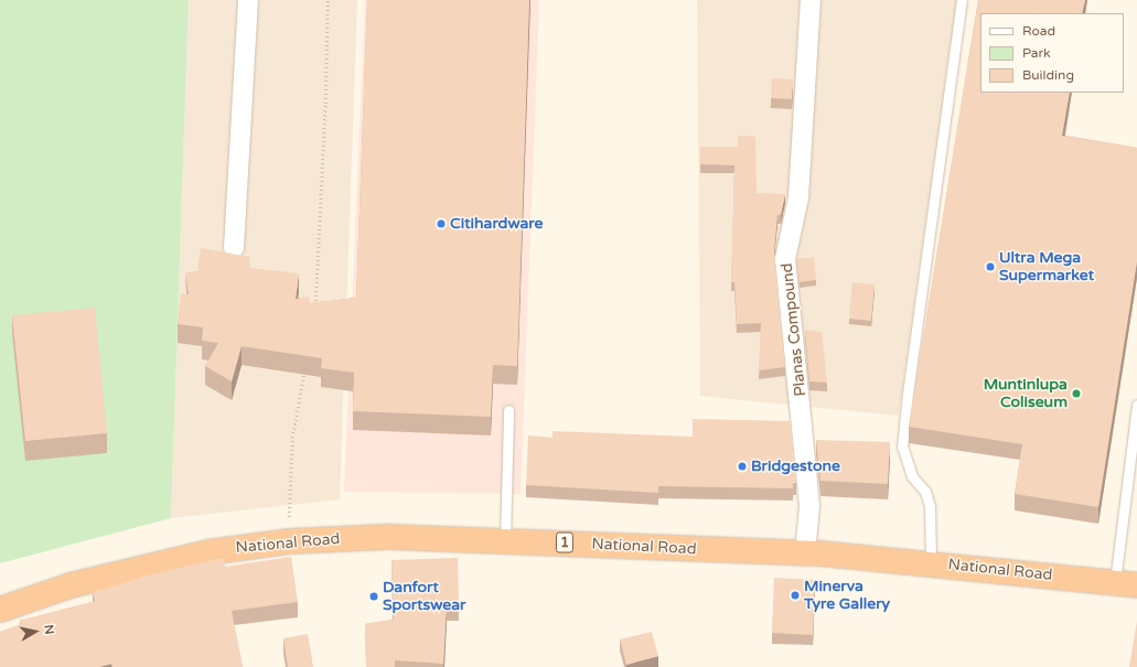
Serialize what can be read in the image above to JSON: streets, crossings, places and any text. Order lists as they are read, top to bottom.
{
  "streets": {
    "highway": ["1", "National Road"],
    "street": ["Planas Compound"]
  },
  "crossings": [
    ["Planas Compound", "National Road"]
  ],
  "places": [
    "Citihardware",
    "Ultra Mega Supermarket",
    "Muntinlupa Coliseum",
    "Bridgestone",
    "Minerva Tyre Gallery",
    "Danfort Sportswear"
  ],
  "legend": ["Road", "Park", "Building"],
  "north": "right"
}
